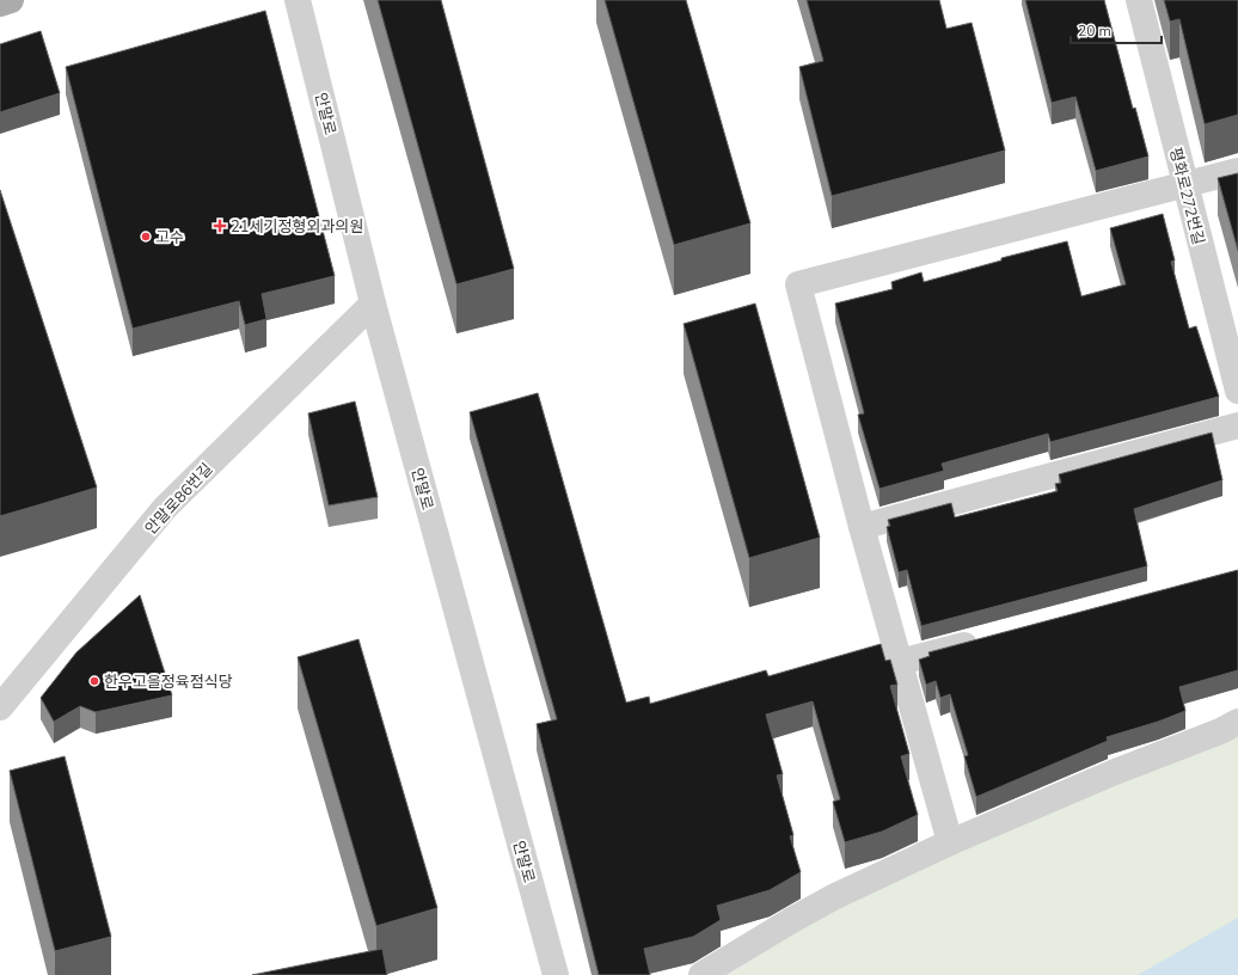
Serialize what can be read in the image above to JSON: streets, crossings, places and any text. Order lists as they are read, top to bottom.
{
  "streets": {
    "street": ["안말로", "평화로272번길", "안말로86번길"]
  },
  "crossings": [
    ["안말로", "안말로86번길"]
  ],
  "places": {
    "health": ["21세기정형외과의원"],
    "other": ["고수", "한우고을정육점식당"]
  },
  "scale_bar": "20 m"
}
